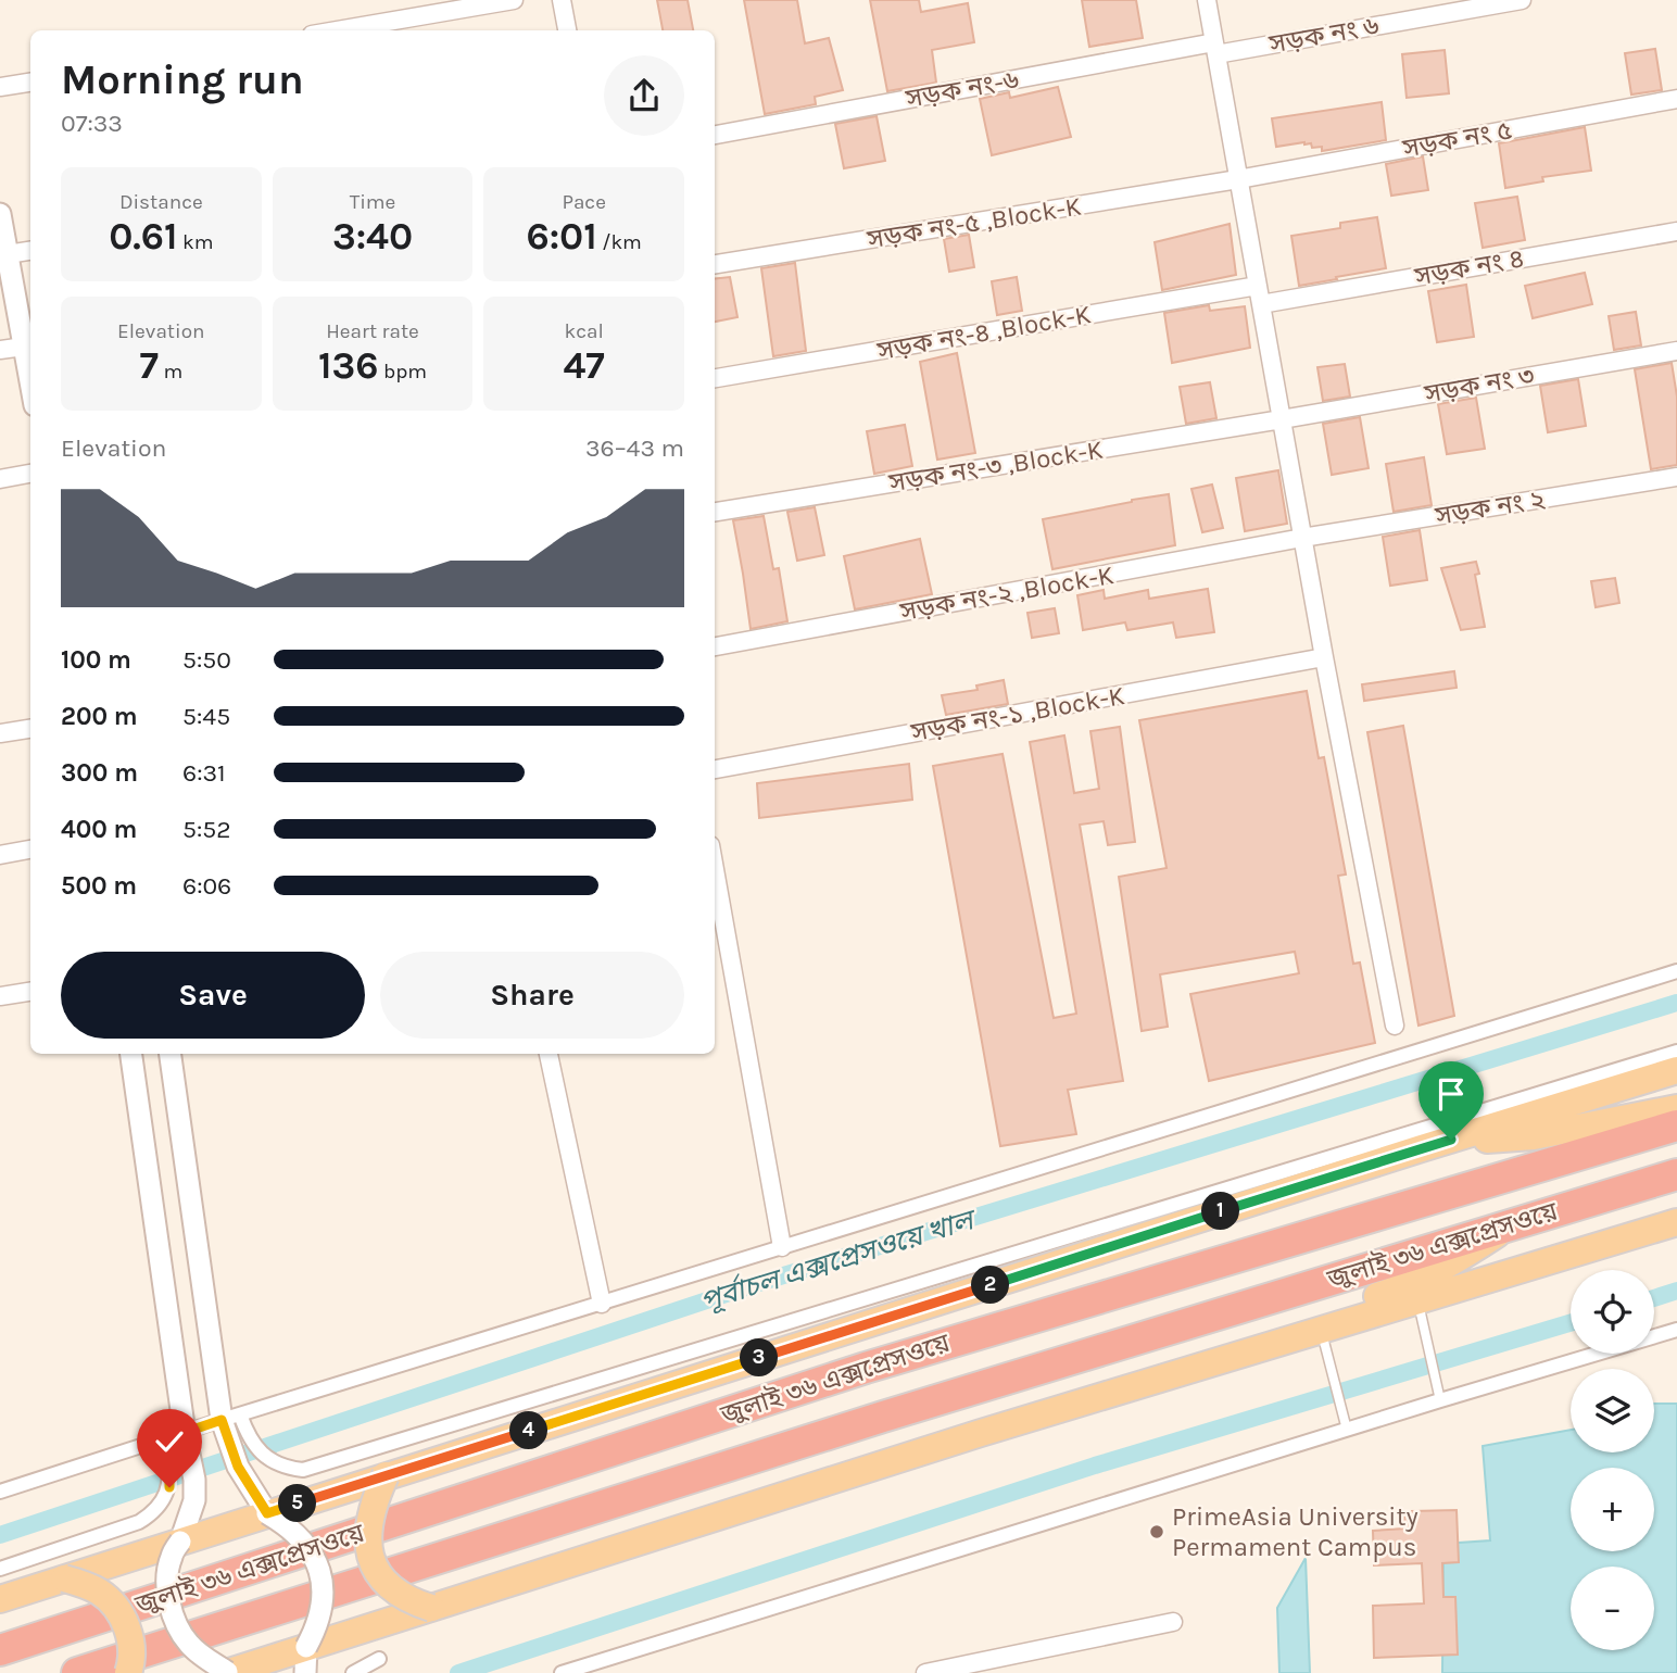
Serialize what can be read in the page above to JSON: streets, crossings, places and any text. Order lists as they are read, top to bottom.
{
  "streets": {
    "highway": ["জুলাই ৩৬ এক্সপ্রেসওয়ে"],
    "street": [
      "সড়ক নং ৬",
      "সড়ক নং-৬",
      "সড়ক নং ৫",
      "সড়ক নং-৫ ,Block-K",
      "সড়ক নং ৪",
      "সড়ক নং-৪ ,Block-K",
      "সড়ক নং ৩",
      "সড়ক নং-৩ ,Block-K",
      "সড়ক নং ২",
      "সড়ক নং-২ ,Block-K",
      "সড়ক নং-১ ,Block-K"
    ]
  },
  "crossings": [
    ["সড়ক নং ৬", "সড়ক নং-৬"],
    ["সড়ক নং ৫", "সড়ক নং-৫ ,Block-K"],
    ["সড়ক নং ৩", "সড়ক নং-৩ ,Block-K"],
    ["সড়ক নং ২", "সড়ক নং-২ ,Block-K"]
  ],
  "water": ["পূর্বাচল এক্সপ্রেসওয়ে খাল"],
  "places": ["PrimeAsia University Permament Campus"],
  "page": {
    "heading": ["Morning run", "07:33"],
    "stats": [
      ["Distance", "0.61 km"],
      ["Time", "3:40"],
      ["Pace", "6:01 /km"],
      ["Elevation", "7 m"],
      ["Heart rate", "136 bpm"],
      ["kcal", "47"]
    ],
    "chart": ["Elevation", "36–43 m"],
    "list": [
      {
        "name": "100 m",
        "note": "5:50"
      },
      {
        "name": "200 m",
        "note": "5:45"
      },
      {
        "name": "300 m",
        "note": "6:31"
      },
      {
        "name": "400 m",
        "note": "5:52"
      },
      {
        "name": "500 m",
        "note": "6:06"
      }
    ],
    "buttons": ["Save", "Share"],
    "pins": [
      "1",
      "2",
      "3",
      "4",
      "5"
    ],
    "map_buttons": ["+", "−"]
  }
}
